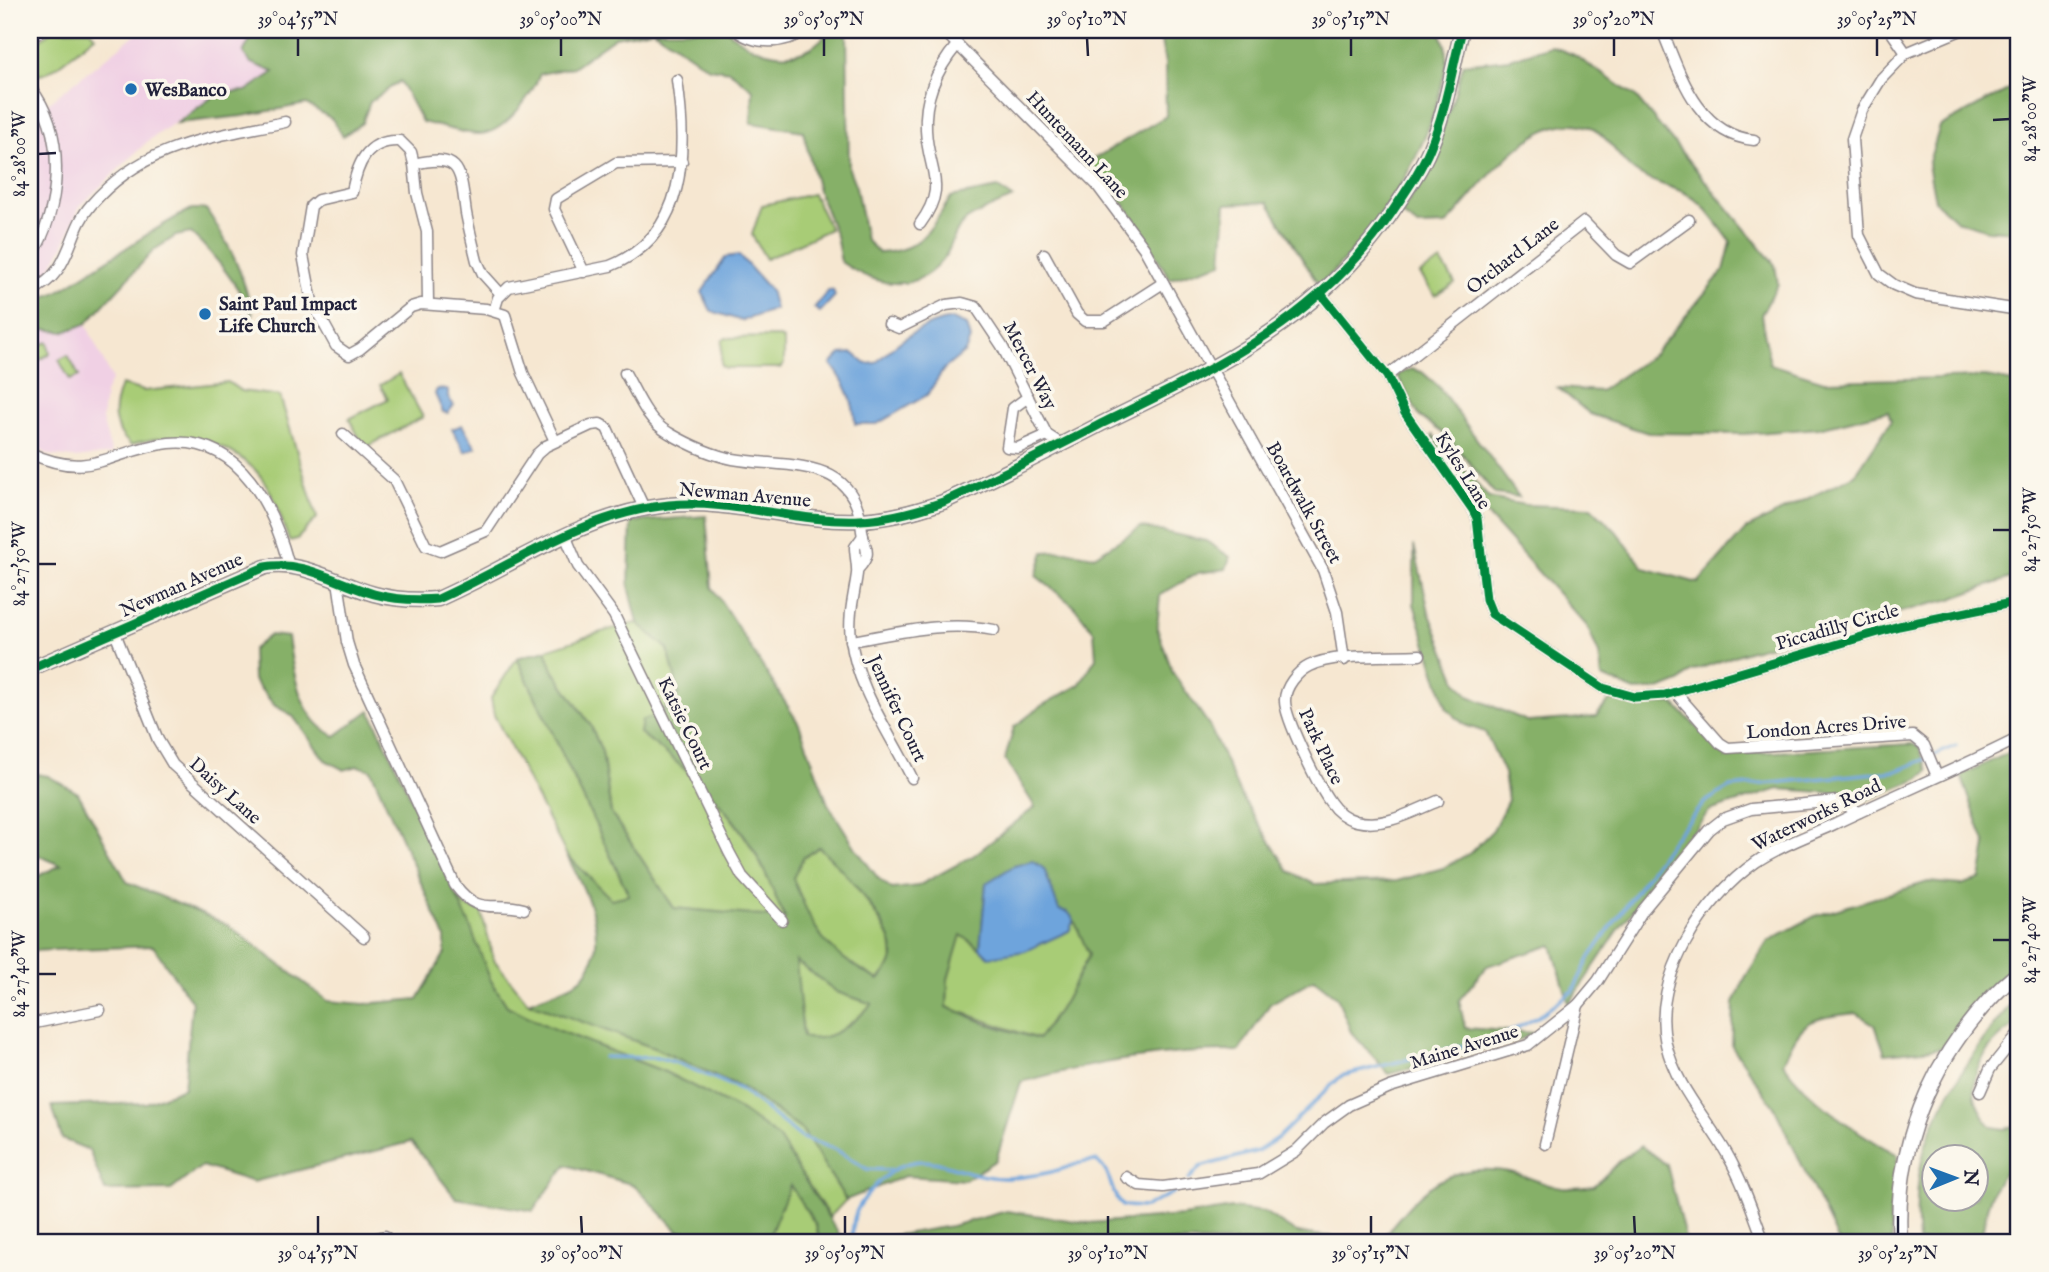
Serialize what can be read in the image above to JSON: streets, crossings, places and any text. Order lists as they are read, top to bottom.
{
  "streets": {
    "street": [
      "Huntemann Lane",
      "Orchard Lane",
      "Mercer Way",
      "Kyles Lane",
      "Newman Avenue",
      "Boardwalk Street",
      "Piccadilly Circle",
      "Jennifer Court",
      "Katsie Court",
      "London Acres Drive",
      "Park Place",
      "Daisy Lane",
      "Waterworks Road",
      "Maine Avenue"
    ]
  },
  "crossings": [
    ["Huntemann Lane", "Newman Avenue"],
    ["Huntemann Lane", "Boardwalk Street"],
    ["Orchard Lane", "Kyles Lane"],
    ["Mercer Way", "Newman Avenue"],
    ["Kyles Lane", "Newman Avenue"],
    ["Kyles Lane", "Piccadilly Circle"],
    ["Kyles Lane", "London Acres Drive"],
    ["Newman Avenue", "Boardwalk Street"],
    ["Newman Avenue", "Jennifer Court"],
    ["Newman Avenue", "Katsie Court"],
    ["Newman Avenue", "Daisy Lane"],
    ["Boardwalk Street", "Park Place"],
    ["Piccadilly Circle", "London Acres Drive"],
    ["London Acres Drive", "Waterworks Road"],
    ["Waterworks Road", "Maine Avenue"]
  ],
  "places": ["WesBanco", "Saint Paul Impact Life Church"],
  "north": "right",
  "coordinates": [
    "39°04'55\"N",
    "39°05'00\"N",
    "39°05'05\"N",
    "39°05'10\"N",
    "39°05'15\"N",
    "39°05'20\"N",
    "39°05'25\"N",
    "84°28'00\"W",
    "84°27'50\"W",
    "84°27'40\"W"
  ]
}
